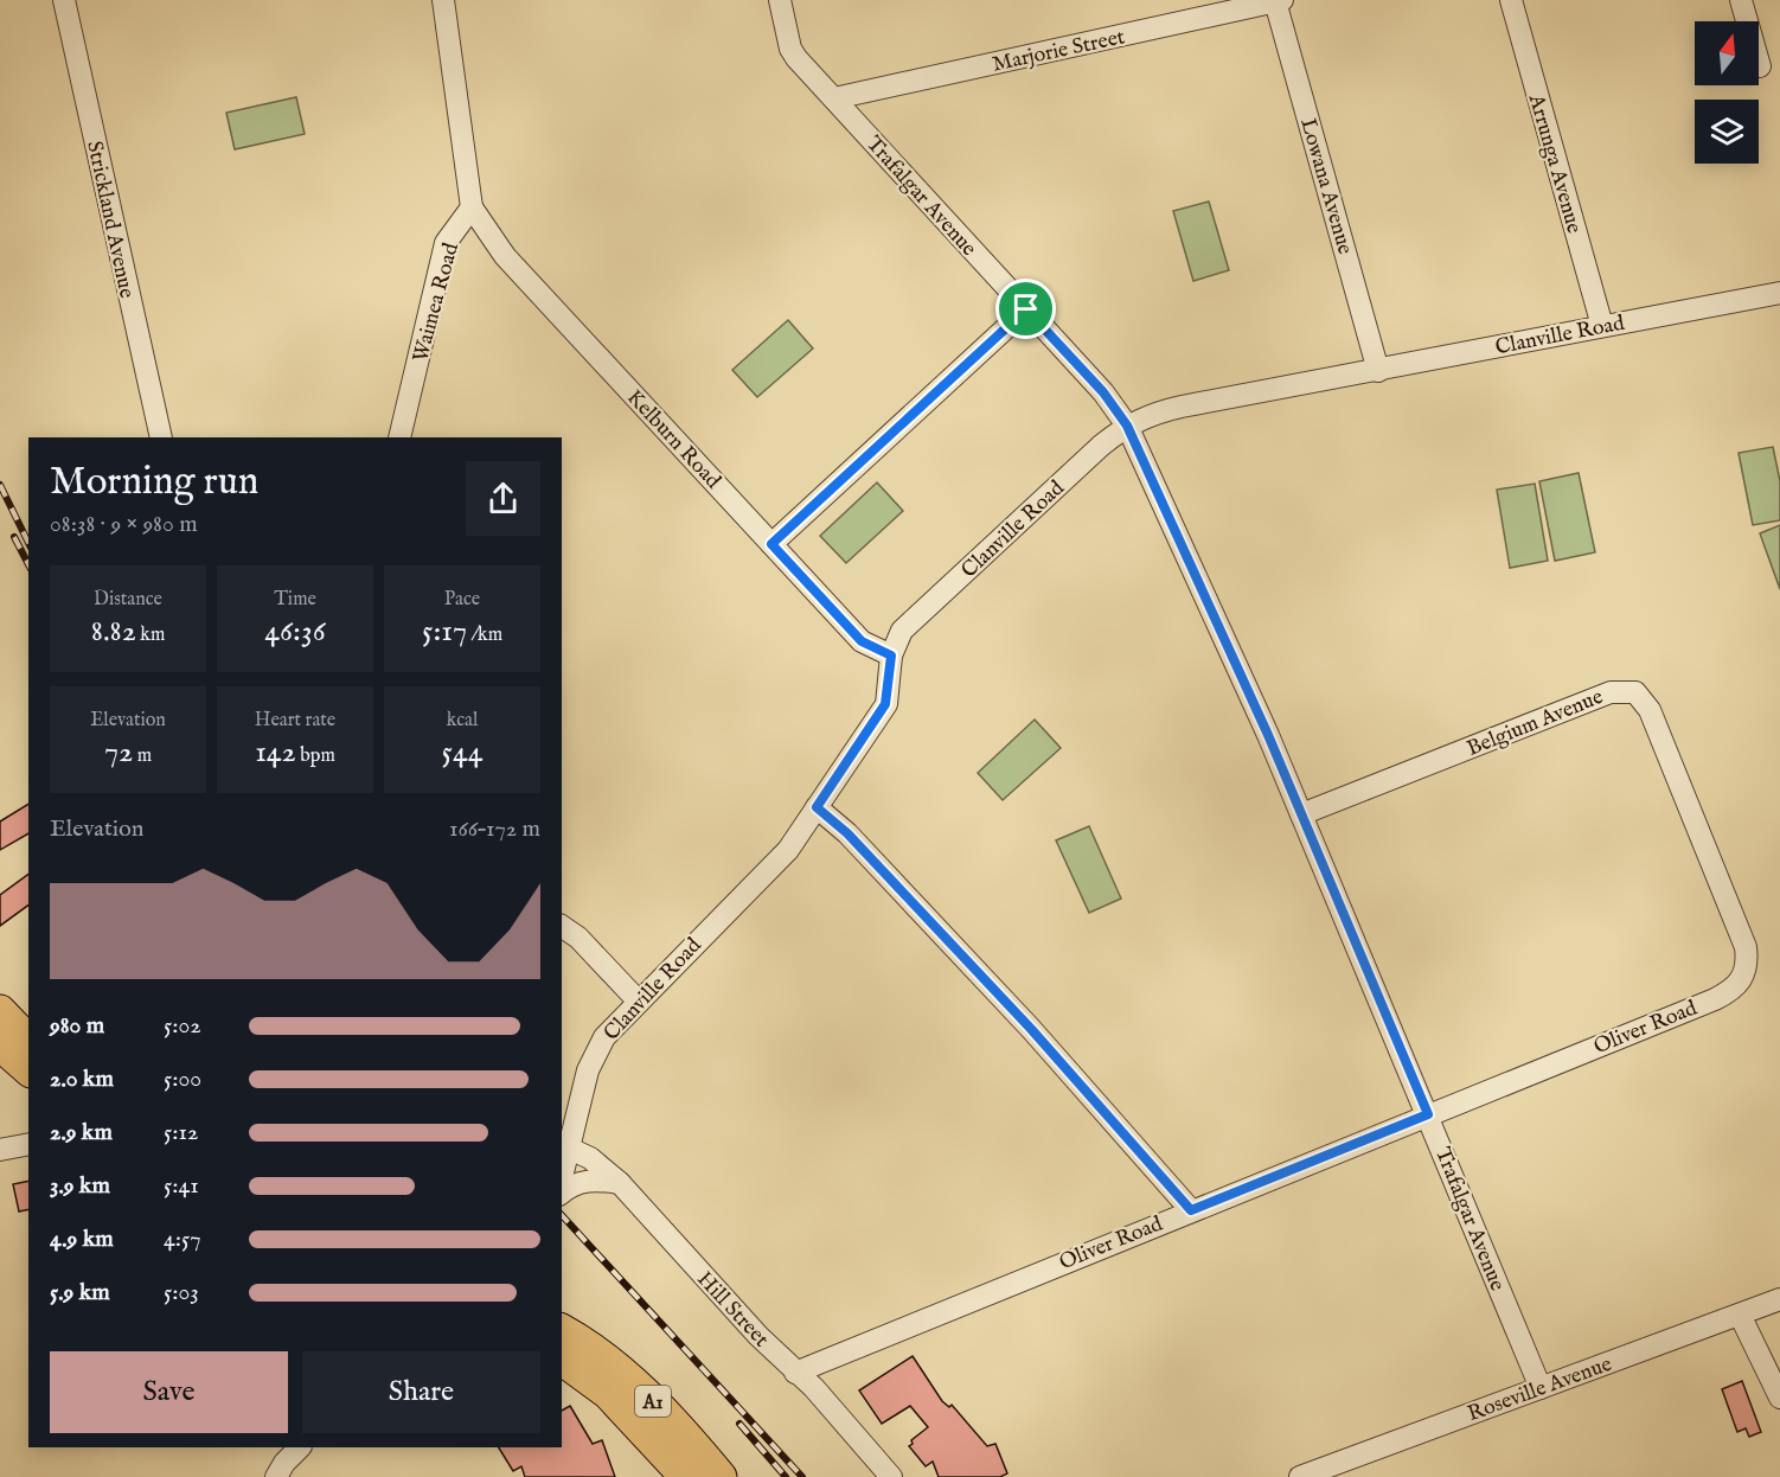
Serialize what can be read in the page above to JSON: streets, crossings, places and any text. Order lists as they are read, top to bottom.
{
  "streets": {
    "highway": ["A1"],
    "street": [
      "Marjorie Street",
      "Arrunga Avenue",
      "Lowana Avenue",
      "Trafalgar Avenue",
      "Strickland Avenue",
      "Waimea Road",
      "Clanville Road",
      "Kelburn Road",
      "Belgium Avenue",
      "Oliver Road",
      "Hill Street",
      "Roseville Avenue"
    ]
  },
  "crossings": [
    ["Marjorie Street", "Lowana Avenue"],
    ["Marjorie Street", "Trafalgar Avenue"],
    ["Arrunga Avenue", "Clanville Road"],
    ["Lowana Avenue", "Clanville Road"],
    ["Trafalgar Avenue", "Clanville Road"],
    ["Trafalgar Avenue", "Belgium Avenue"],
    ["Trafalgar Avenue", "Oliver Road"],
    ["Trafalgar Avenue", "Roseville Avenue"],
    ["Waimea Road", "Kelburn Road"],
    ["Clanville Road", "Kelburn Road"],
    ["Clanville Road", "Hill Street"],
    ["Belgium Avenue", "Oliver Road"],
    ["Oliver Road", "Hill Street"]
  ],
  "north": "top",
  "page": {
    "heading": ["Morning run", "08:38 · 9 × 980 m"],
    "stats": [
      ["Distance", "8.82 km"],
      ["Time", "46:36"],
      ["Pace", "5:17 /km"],
      ["Elevation", "72 m"],
      ["Heart rate", "142 bpm"],
      ["kcal", "544"]
    ],
    "chart": ["Elevation", "166–172 m"],
    "list": [
      {
        "name": "980 m",
        "note": "5:02"
      },
      {
        "name": "2.0 km",
        "note": "5:00"
      },
      {
        "name": "2.9 km",
        "note": "5:12"
      },
      {
        "name": "3.9 km",
        "note": "5:41"
      },
      {
        "name": "4.9 km",
        "note": "4:57"
      },
      {
        "name": "5.9 km",
        "note": "5:03"
      }
    ],
    "buttons": ["Save", "Share"]
  }
}
